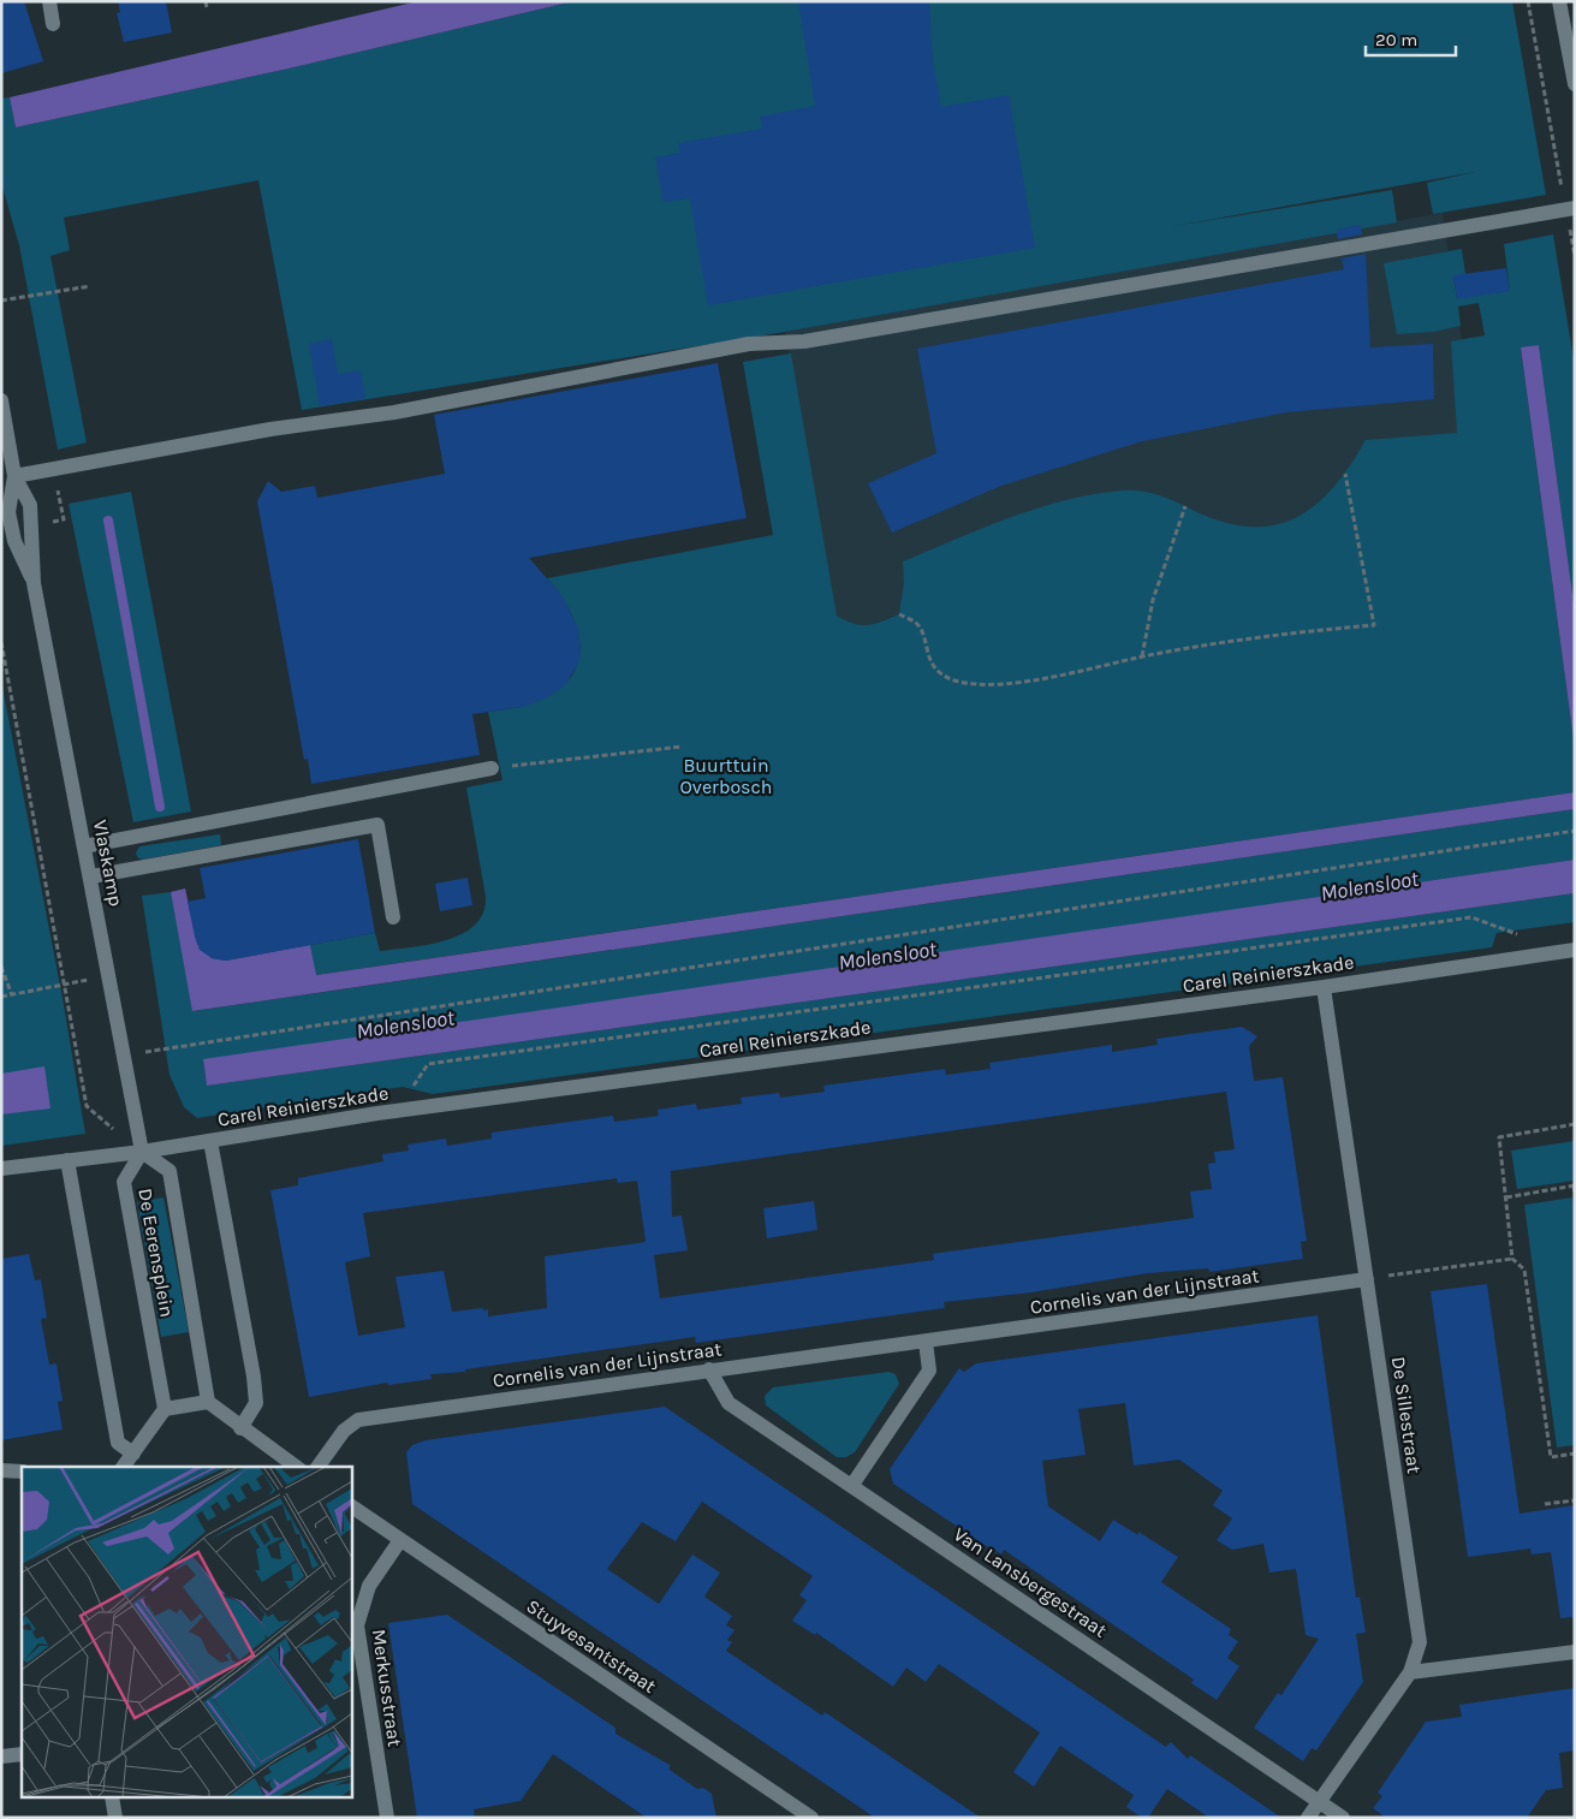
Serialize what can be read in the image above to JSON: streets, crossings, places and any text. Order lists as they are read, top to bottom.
{
  "streets": {
    "street": [
      "Vlaskamp",
      "Carel Reinierszkade",
      "De Eerensplein",
      "Cornelis van der Lijnstraat",
      "De Sillestraat",
      "Van Lansbergestraat",
      "Stuyvesantstraat",
      "Merkusstraat"
    ]
  },
  "crossings": [
    ["Vlaskamp", "Carel Reinierszkade"],
    ["Vlaskamp", "De Eerensplein"],
    ["Carel Reinierszkade", "De Eerensplein"],
    ["Carel Reinierszkade", "De Sillestraat"],
    ["Cornelis van der Lijnstraat", "De Sillestraat"],
    ["Cornelis van der Lijnstraat", "Van Lansbergestraat"],
    ["De Sillestraat", "Van Lansbergestraat"],
    ["Stuyvesantstraat", "Merkusstraat"]
  ],
  "water": ["Molensloot"],
  "parks": ["Buurttuin Overbosch"],
  "scale_bar": "20 m"
}
